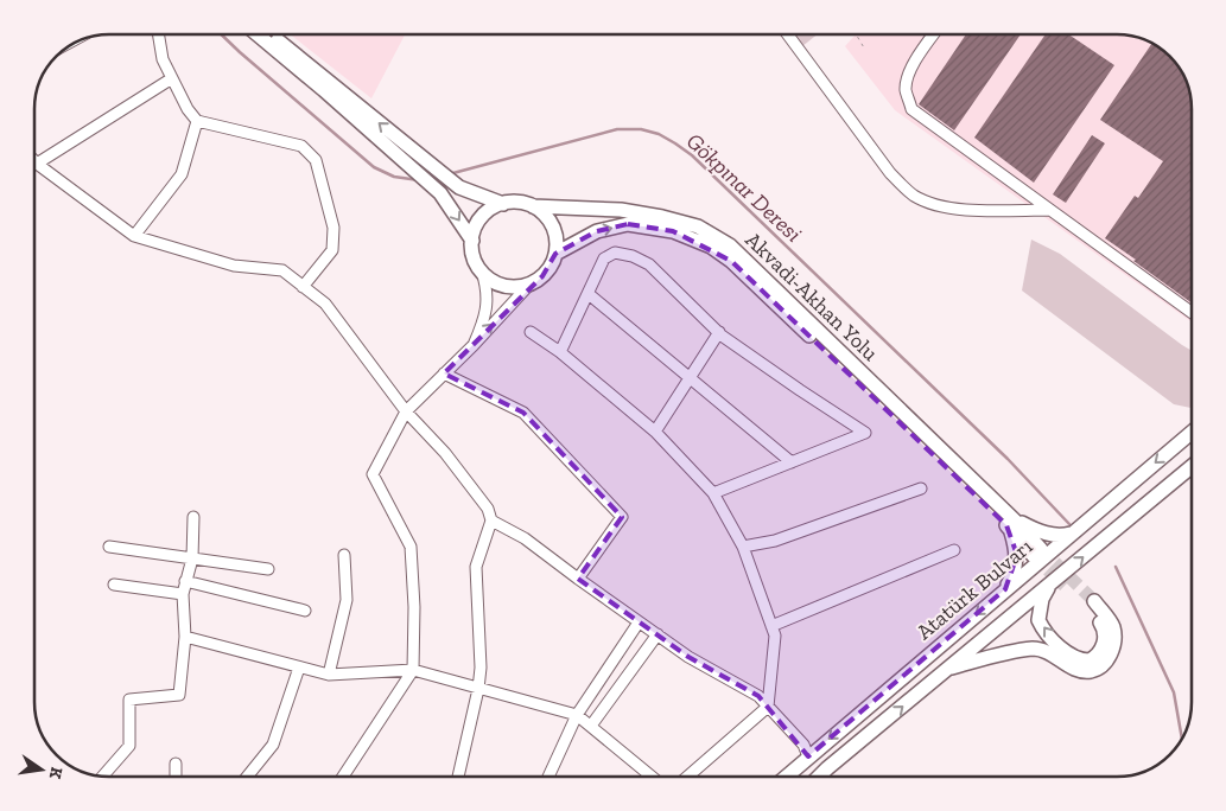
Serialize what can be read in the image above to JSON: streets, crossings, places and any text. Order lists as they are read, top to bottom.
{
  "streets": {
    "main road": ["Akvadi-Akhan Yolu", "Atatürk Bulvarı"]
  },
  "water": ["Gökpınar Deresi"],
  "north": "right"
}
